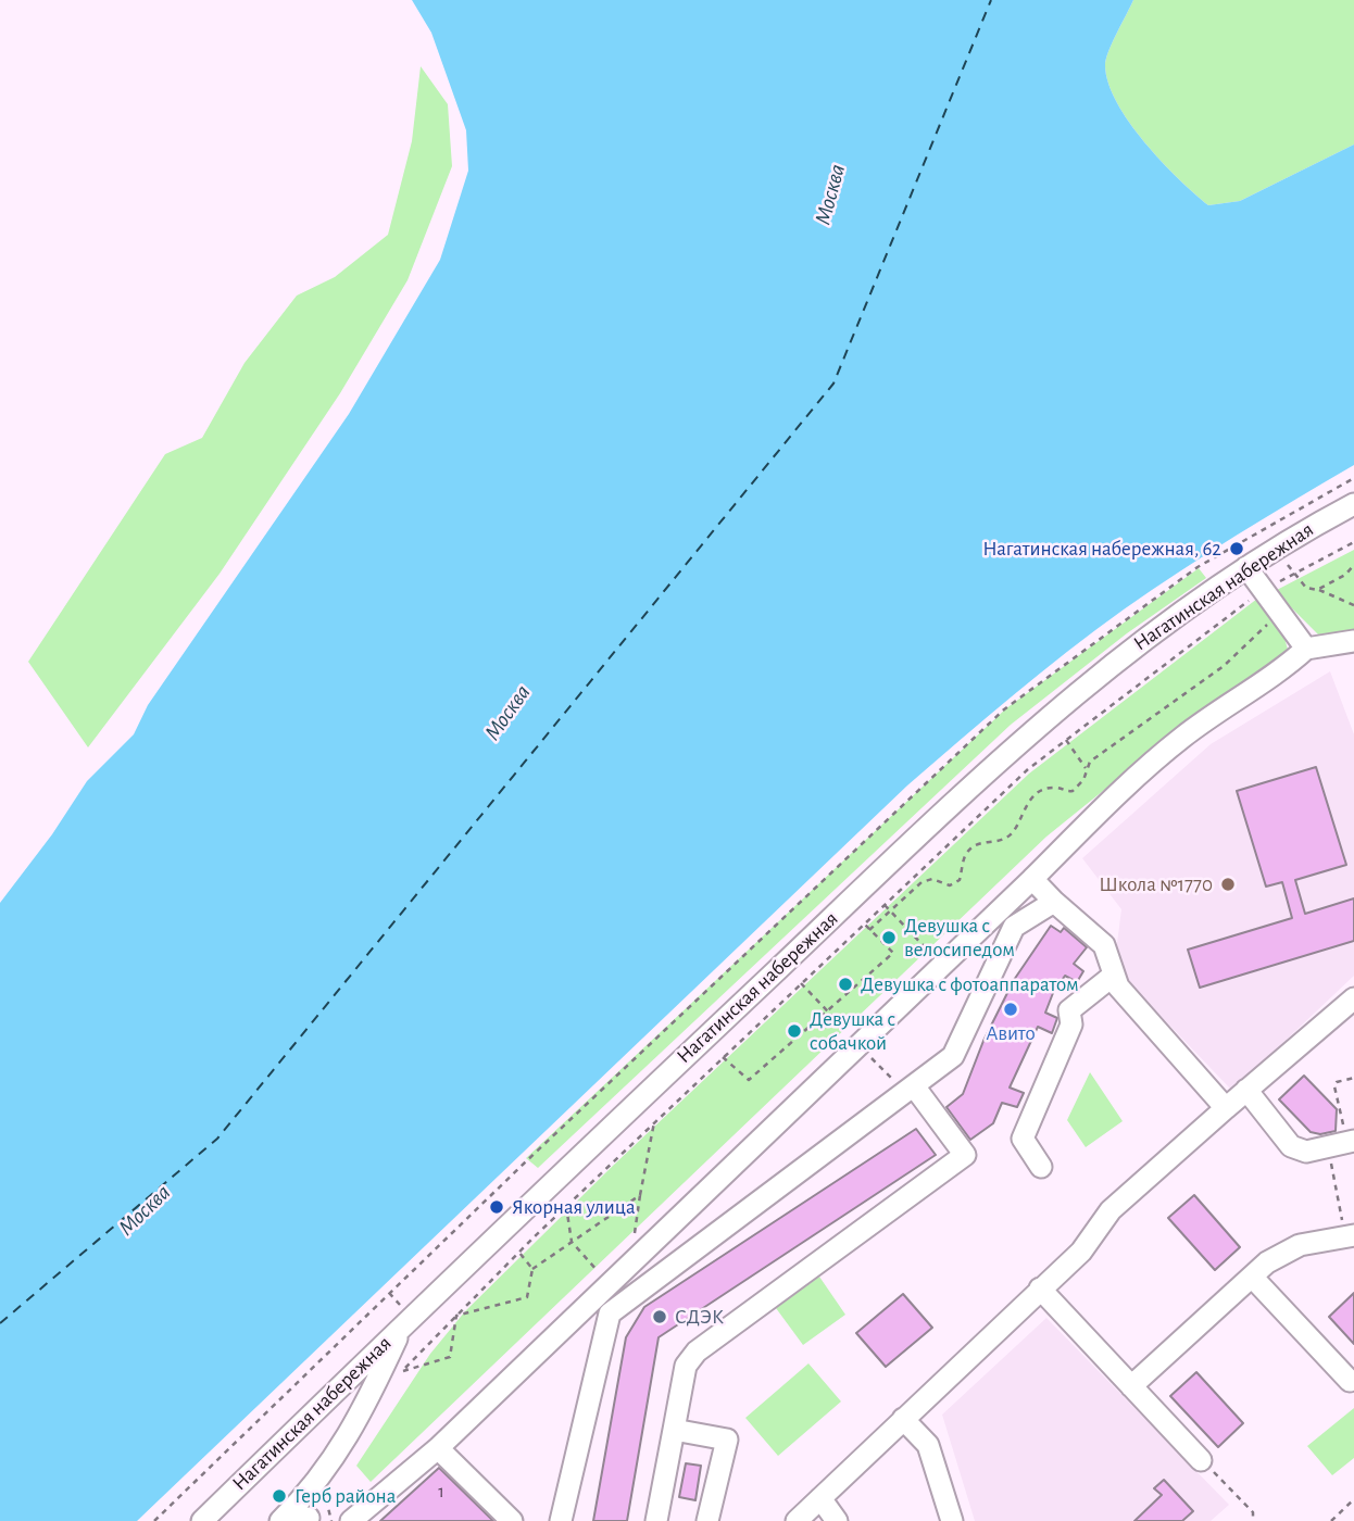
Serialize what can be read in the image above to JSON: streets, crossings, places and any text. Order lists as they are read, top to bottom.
{
  "streets": {
    "street": ["Нагатинская набережная"]
  },
  "water": ["Москва"],
  "places": [
    "Нагатинская набережная, 62",
    "Школа №1770",
    "Девушка с велосипедом",
    "Девушка с фотоаппаратом",
    "Авито",
    "Девушка с собачкой",
    "Якорная улица",
    "СДЭК",
    "Герб района"
  ],
  "house_numbers": ["1"]
}
